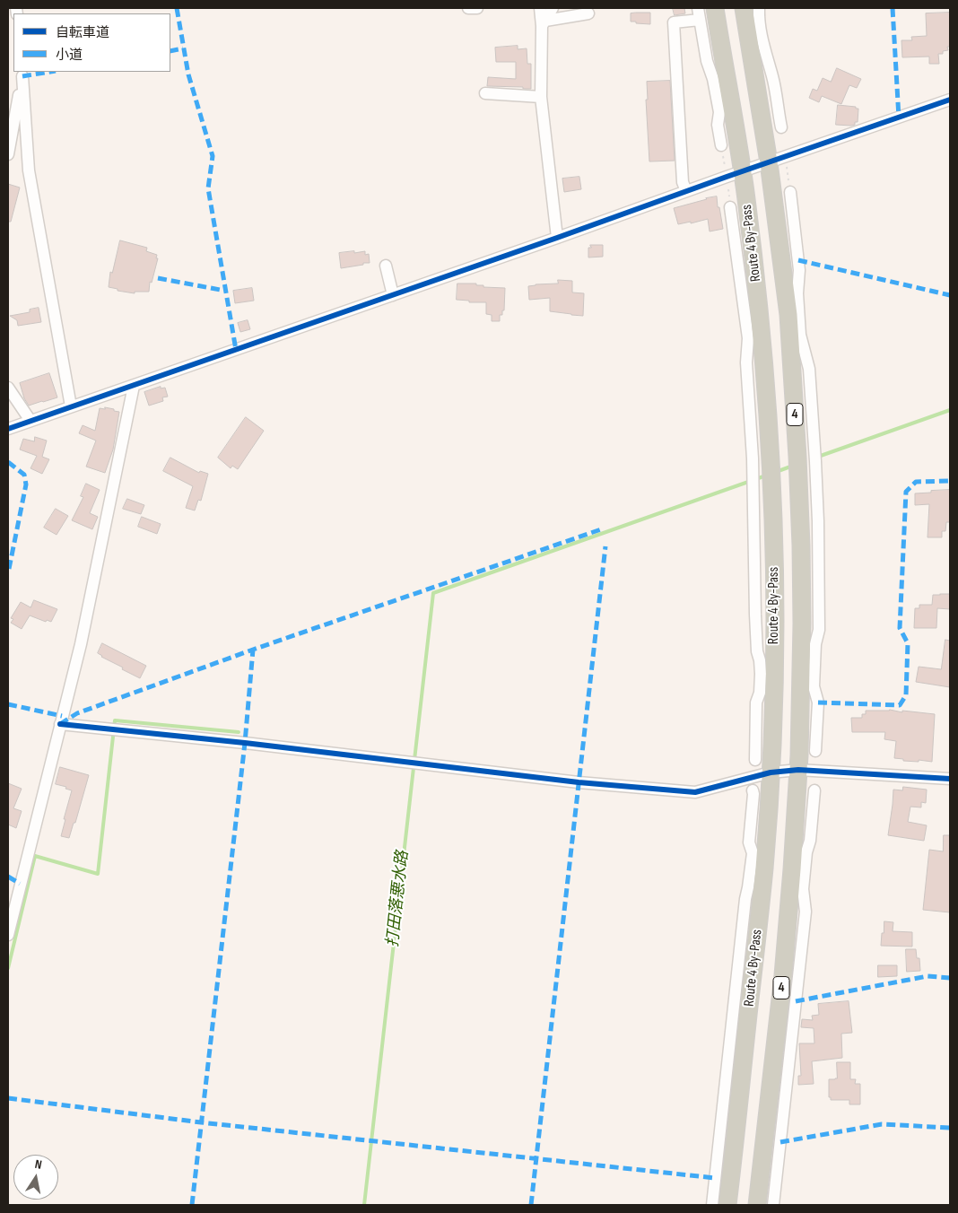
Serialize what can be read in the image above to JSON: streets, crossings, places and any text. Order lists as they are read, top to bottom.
{
  "streets": {
    "highway": ["Route 4 By-Pass", "4"]
  },
  "water": ["打田落悪水路"],
  "legend": ["自転車道", "小道"],
  "north": "top"
}
